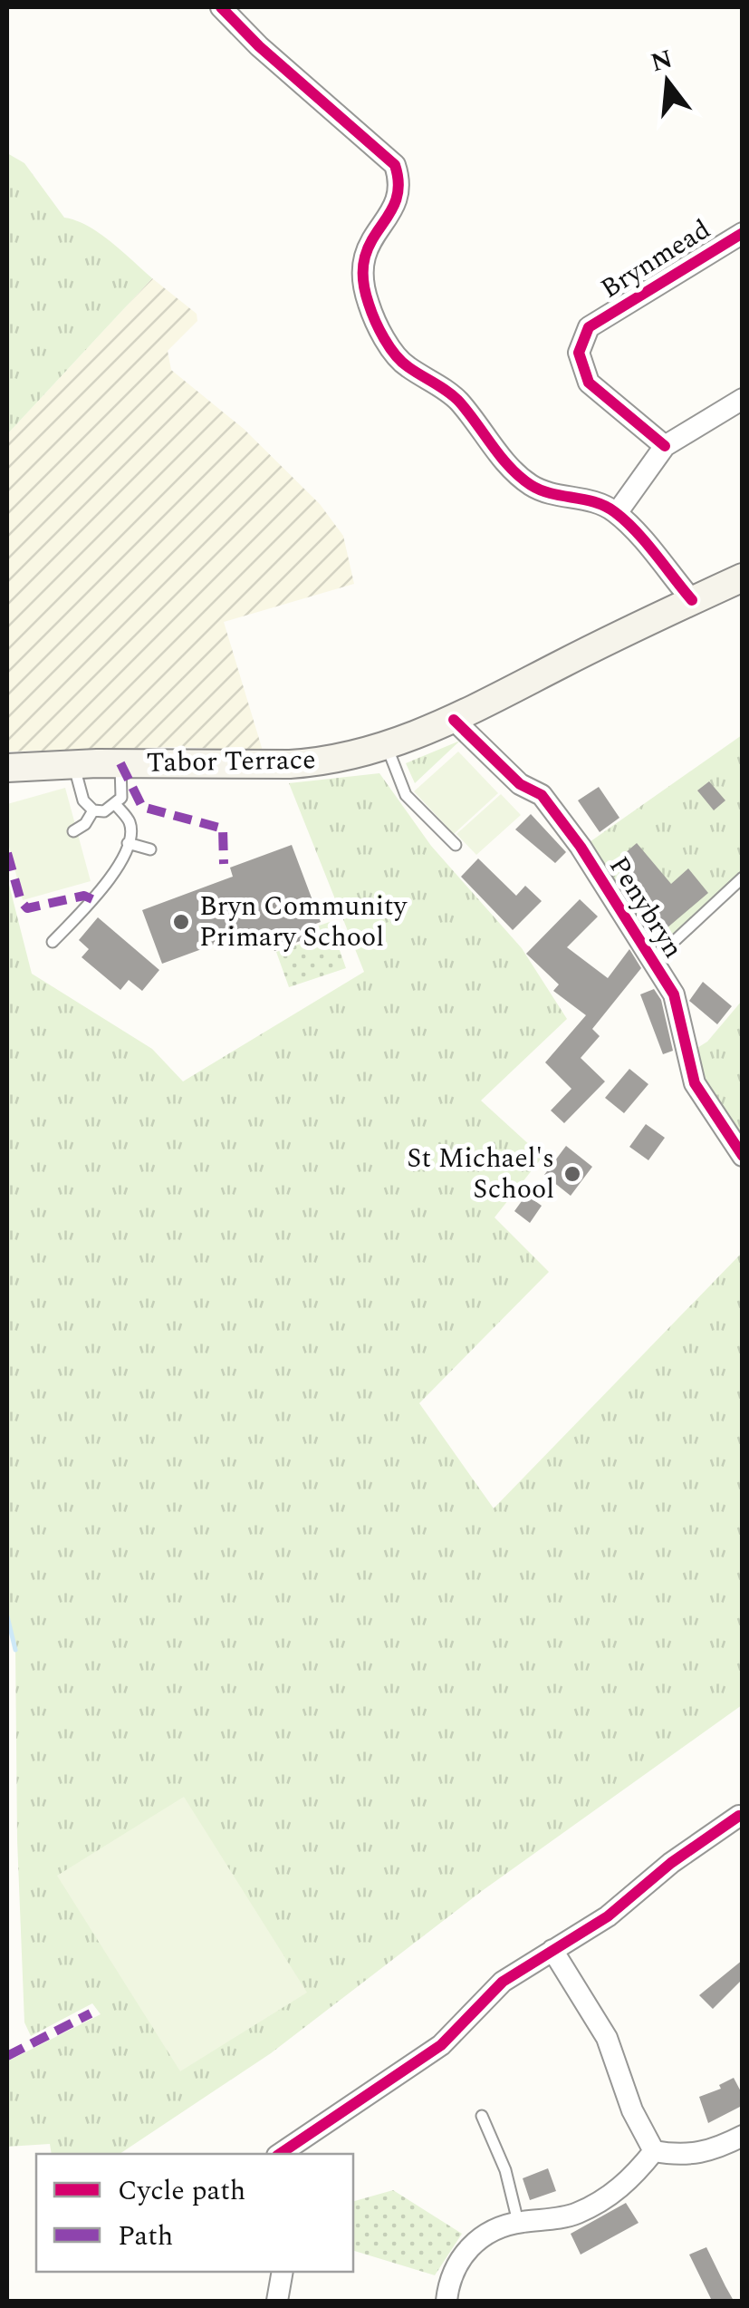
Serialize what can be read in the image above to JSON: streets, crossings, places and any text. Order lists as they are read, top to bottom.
{
  "streets": {
    "main road": ["Tabor Terrace"],
    "street": ["Brynmead", "Penybryn"]
  },
  "crossings": [
    ["Tabor Terrace", "Penybryn"]
  ],
  "places": ["Bryn Community Primary School", "St Michael's School"],
  "legend": ["Cycle path", "Path"],
  "north": "top"
}
